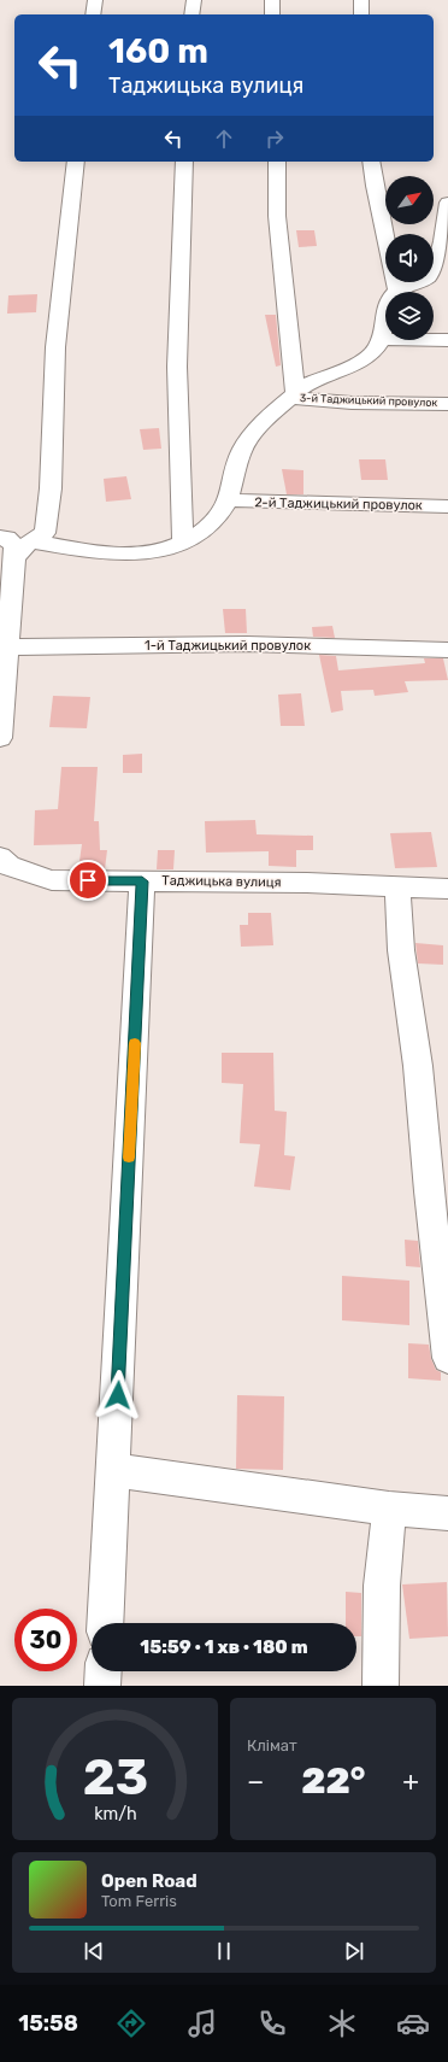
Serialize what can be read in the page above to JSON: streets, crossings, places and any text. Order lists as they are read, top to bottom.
{
  "streets": {
    "street": [
      "3-й Таджицький провулок",
      "2-й Таджицький провулок",
      "1-й Таджицький провулок",
      "Таджицька вулиця"
    ]
  },
  "north": "top right",
  "page": {
    "turn": ["160 m", "Таджицька вулиця"],
    "limit": "30",
    "trip": "15:59 · 1 хв · 180 m",
    "tile": "Клімат",
    "heat": ["−", "22°", "+"],
    "song": ["Open Road", "Tom Ferris"],
    "tabs": "15:58",
    "gauge": ["23", "km/h"]
  }
}
